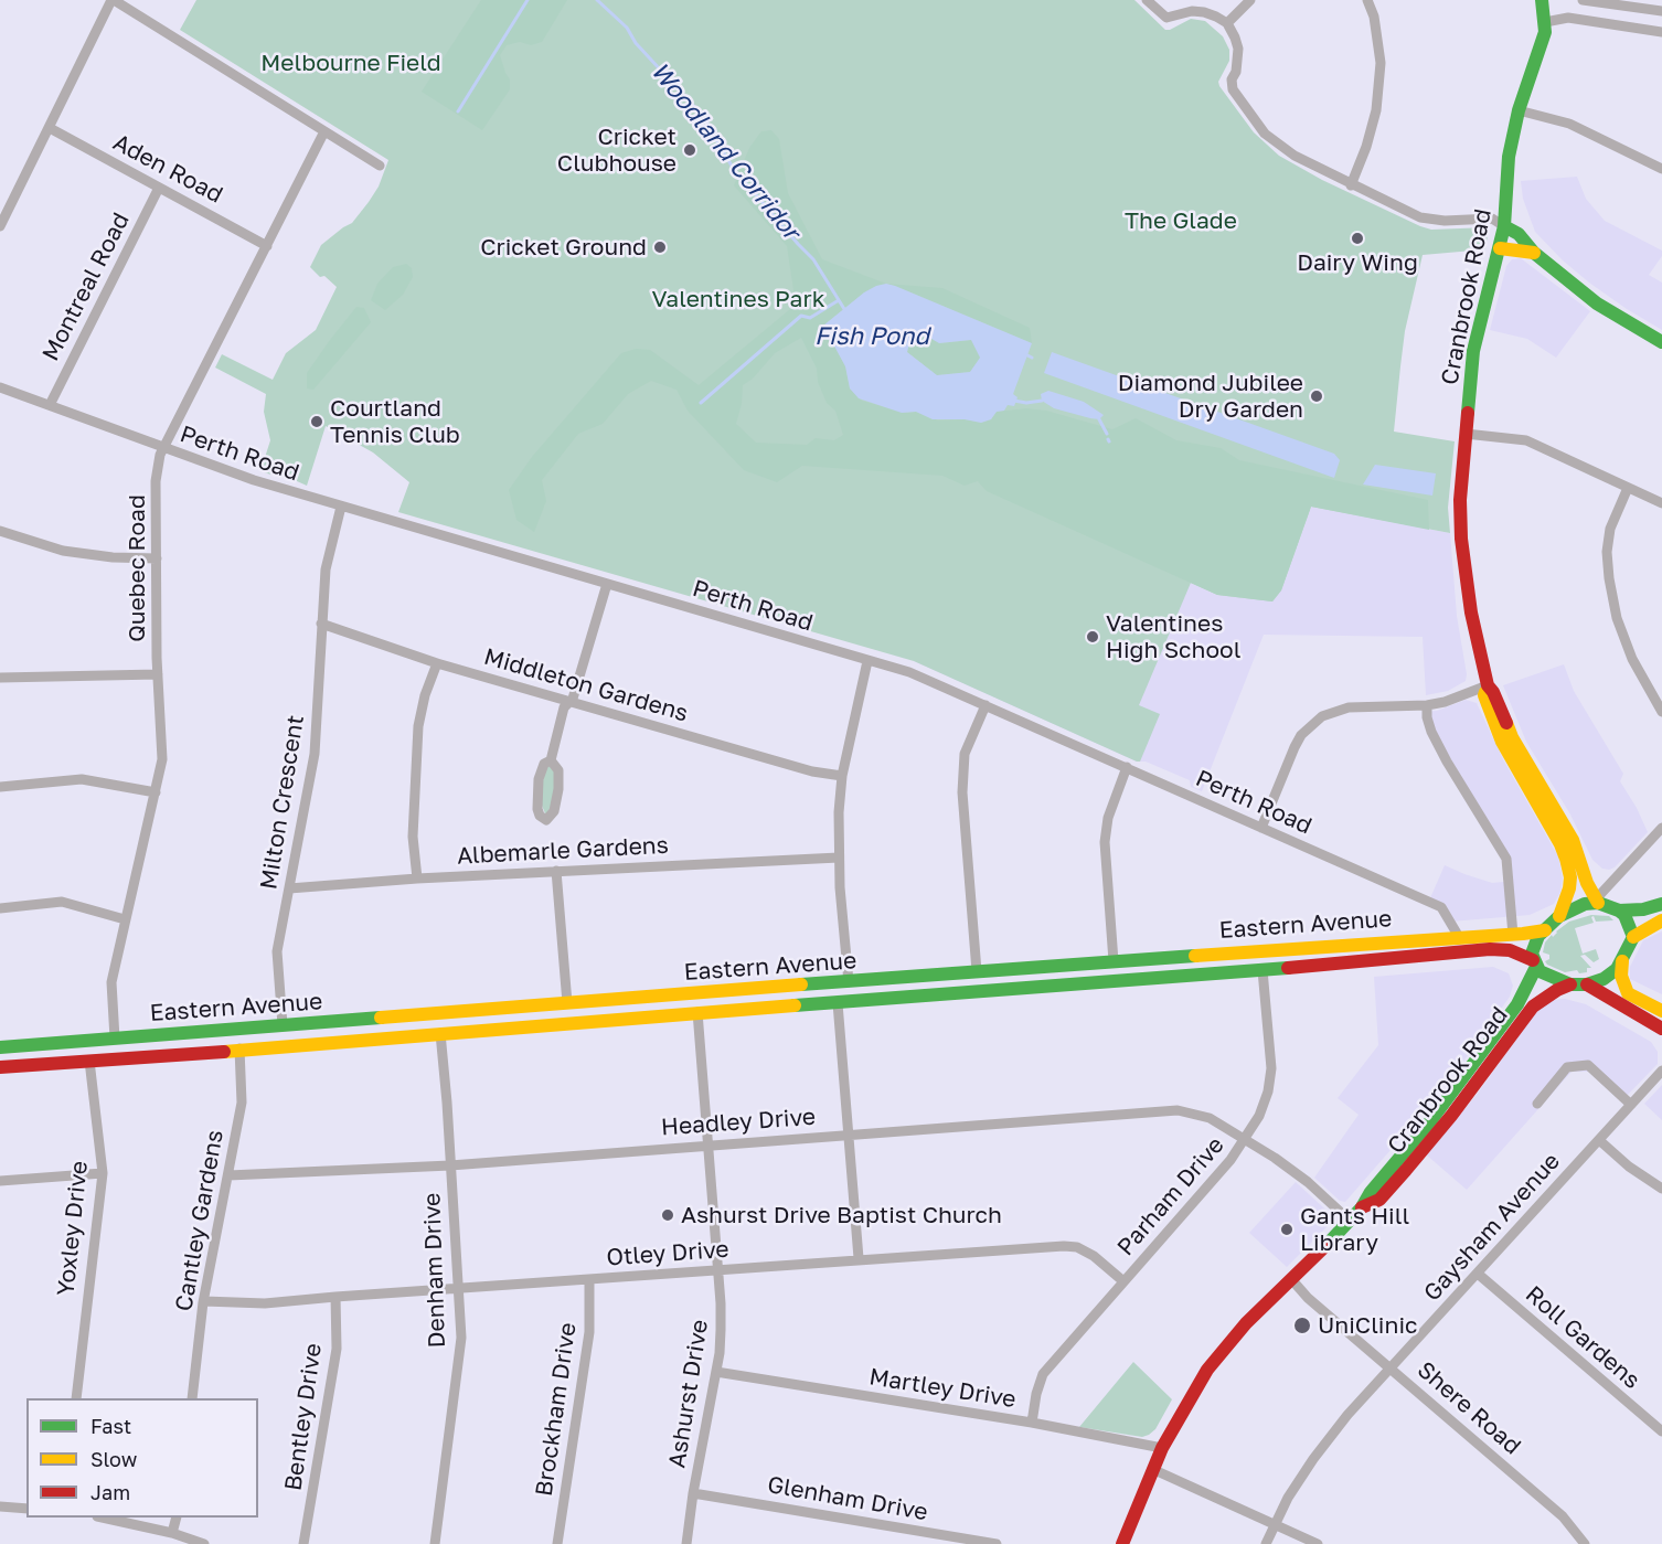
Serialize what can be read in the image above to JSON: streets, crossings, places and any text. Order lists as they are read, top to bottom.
{
  "streets": {
    "main road": ["Cranbrook Road", "Eastern Avenue"],
    "street": [
      "Aden Road",
      "Montreal Road",
      "Perth Road",
      "Quebec Road",
      "Middleton Gardens",
      "Milton Crescent",
      "Albemarle Gardens",
      "Headley Drive",
      "Parham Drive",
      "Cantley Gardens",
      "Gaysham Avenue",
      "Yoxley Drive",
      "Otley Drive",
      "Denham Drive",
      "Roll Gardens",
      "Martley Drive",
      "Ashurst Drive",
      "Shere Road",
      "Brockham Drive",
      "Bentley Drive",
      "Glenham Drive"
    ]
  },
  "crossings": [
    ["Aden Road", "Montreal Road"],
    ["Aden Road", "Quebec Road"],
    ["Montreal Road", "Perth Road"],
    ["Cranbrook Road", "Eastern Avenue"],
    ["Cranbrook Road", "Headley Drive"],
    ["Cranbrook Road", "Martley Drive"],
    ["Cranbrook Road", "Shere Road"],
    ["Perth Road", "Quebec Road"],
    ["Perth Road", "Milton Crescent"],
    ["Perth Road", "Eastern Avenue"],
    ["Quebec Road", "Eastern Avenue"],
    ["Middleton Gardens", "Milton Crescent"],
    ["Milton Crescent", "Albemarle Gardens"],
    ["Milton Crescent", "Eastern Avenue"],
    ["Eastern Avenue", "Parham Drive"],
    ["Eastern Avenue", "Cantley Gardens"],
    ["Eastern Avenue", "Yoxley Drive"],
    ["Eastern Avenue", "Denham Drive"],
    ["Eastern Avenue", "Ashurst Drive"],
    ["Headley Drive", "Parham Drive"],
    ["Headley Drive", "Cantley Gardens"],
    ["Headley Drive", "Denham Drive"],
    ["Headley Drive", "Ashurst Drive"],
    ["Parham Drive", "Otley Drive"],
    ["Parham Drive", "Martley Drive"],
    ["Cantley Gardens", "Otley Drive"],
    ["Gaysham Avenue", "Roll Gardens"],
    ["Gaysham Avenue", "Shere Road"],
    ["Otley Drive", "Denham Drive"],
    ["Otley Drive", "Ashurst Drive"],
    ["Otley Drive", "Brockham Drive"],
    ["Otley Drive", "Bentley Drive"],
    ["Martley Drive", "Ashurst Drive"],
    ["Ashurst Drive", "Glenham Drive"]
  ],
  "water": ["Woodland Corridor", "Fish Pond"],
  "parks": ["Melbourne Field", "The Glade", "Valentines Park"],
  "places": [
    "Cricket Clubhouse",
    "Dairy Wing",
    "Cricket Ground",
    "Diamond Jubilee Dry Garden",
    "Courtland Tennis Club",
    "Valentines High School",
    "Ashurst Drive Baptist Church",
    "Gants Hill Library",
    "UniClinic"
  ],
  "legend": ["Fast", "Slow", "Jam"]
}
